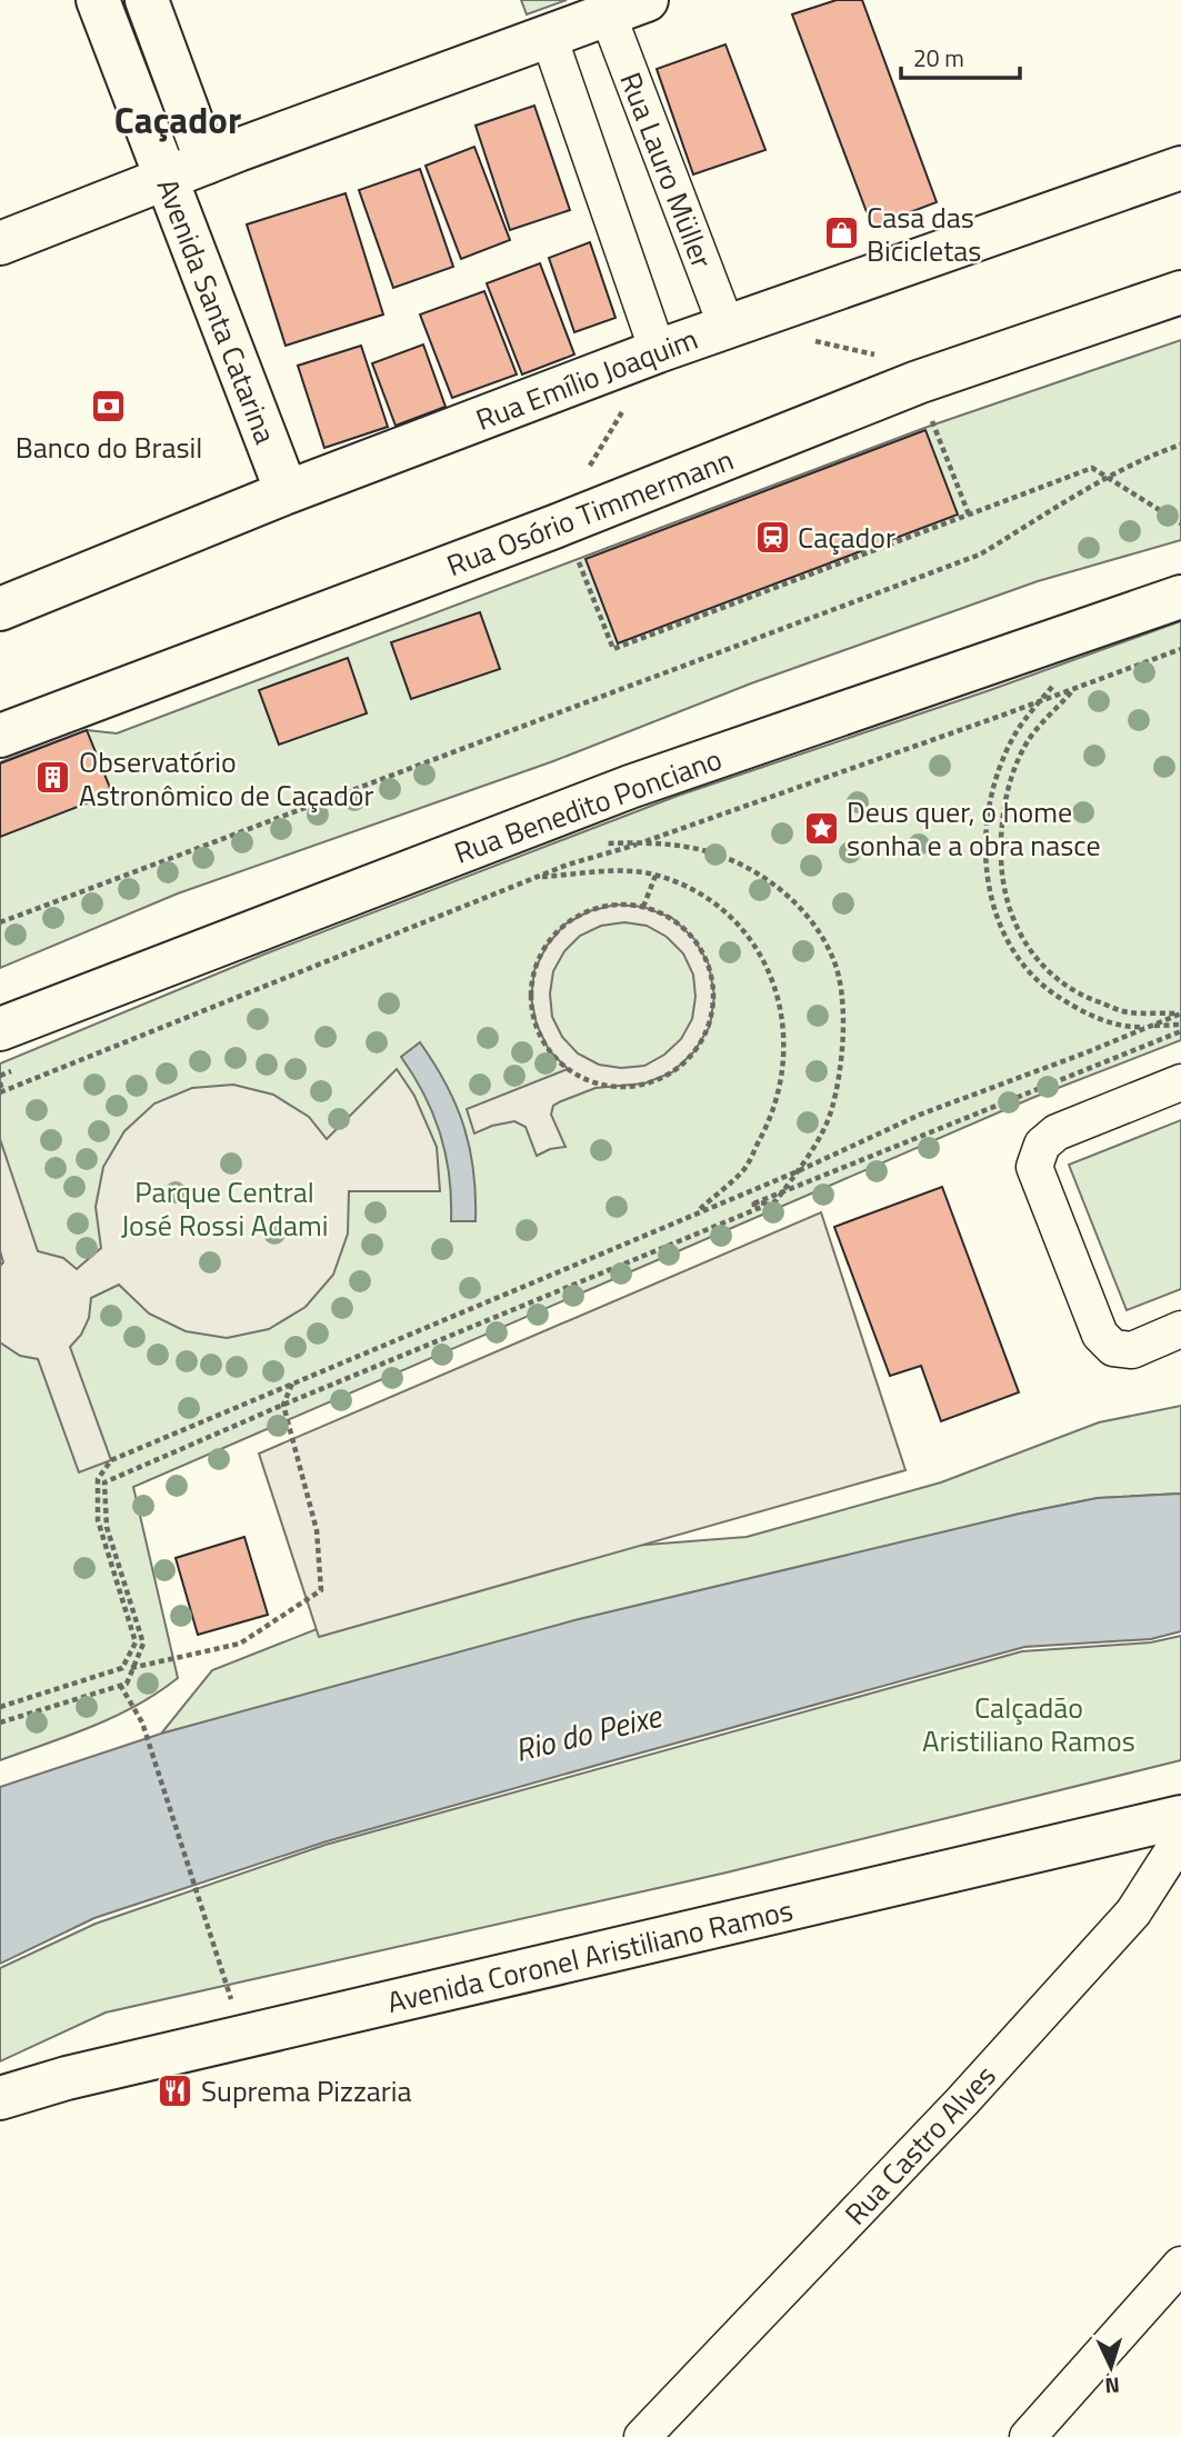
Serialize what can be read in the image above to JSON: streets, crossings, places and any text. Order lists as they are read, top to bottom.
{
  "streets": {
    "main road": [
      "Avenida Santa Catarina",
      "Rua Emílio Joaquim",
      "Rua Osório Timmermann",
      "Rua Benedito Ponciano",
      "Avenida Coronel Aristiliano Ramos"
    ],
    "street": ["Rua Lauro Müller", "Rua Castro Alves"]
  },
  "crossings": [
    ["Rua Lauro Müller", "Rua Emílio Joaquim"],
    ["Avenida Santa Catarina", "Rua Emílio Joaquim"]
  ],
  "districts": ["Caçador"],
  "water": ["Rio do Peixe"],
  "parks": ["Parque Central José Rossi Adami", "Calçadão Aristiliano Ramos"],
  "places": {
    "shop": ["Casa das Bicicletas"],
    "bank": ["Banco do Brasil"],
    "station": ["Caçador"],
    "building": ["Observatório Astronômico de Caçador"],
    "place": ["Deus quer, o home sonha e a obra nasce"],
    "restaurant": ["Suprema Pizzaria"]
  },
  "scale_bar": "20 m",
  "north": "bottom"
}
